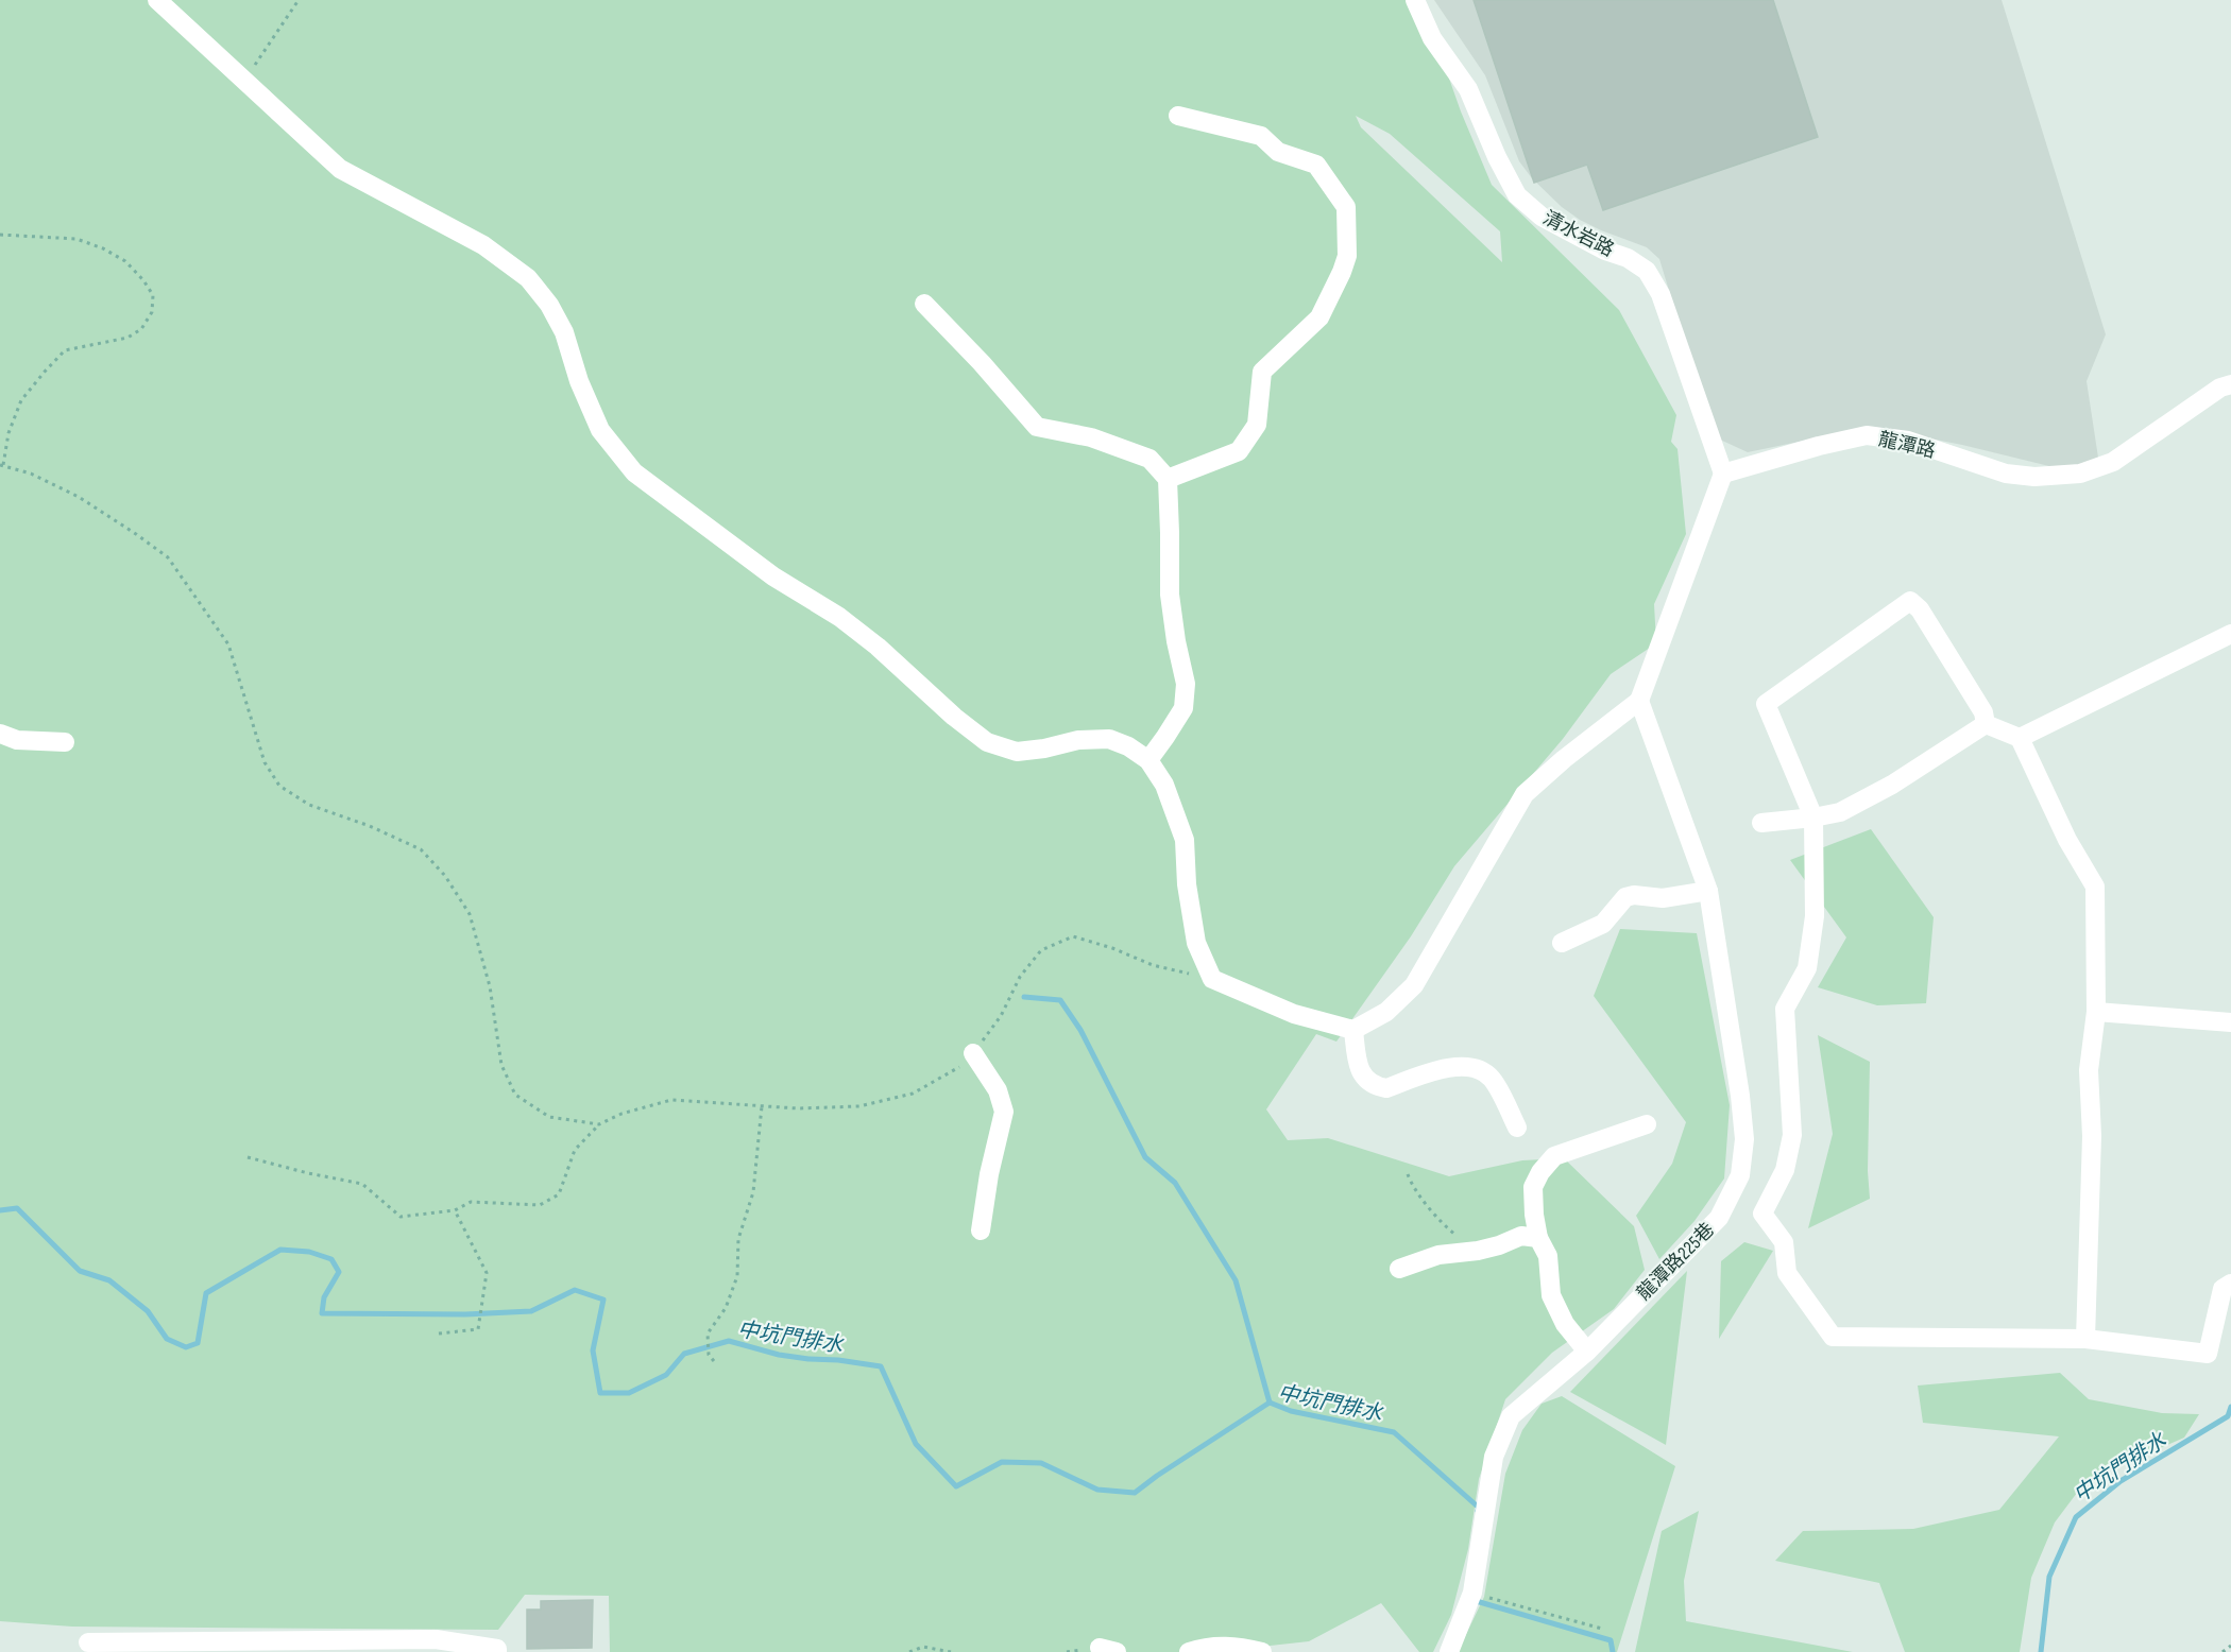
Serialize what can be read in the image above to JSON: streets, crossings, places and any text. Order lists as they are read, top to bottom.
{
  "streets": {
    "street": ["清水岩路", "龍潭路", "龍潭路225巷"]
  },
  "crossings": [
    ["清水岩路", "龍潭路"]
  ],
  "water": ["中坑門排水"]
}
